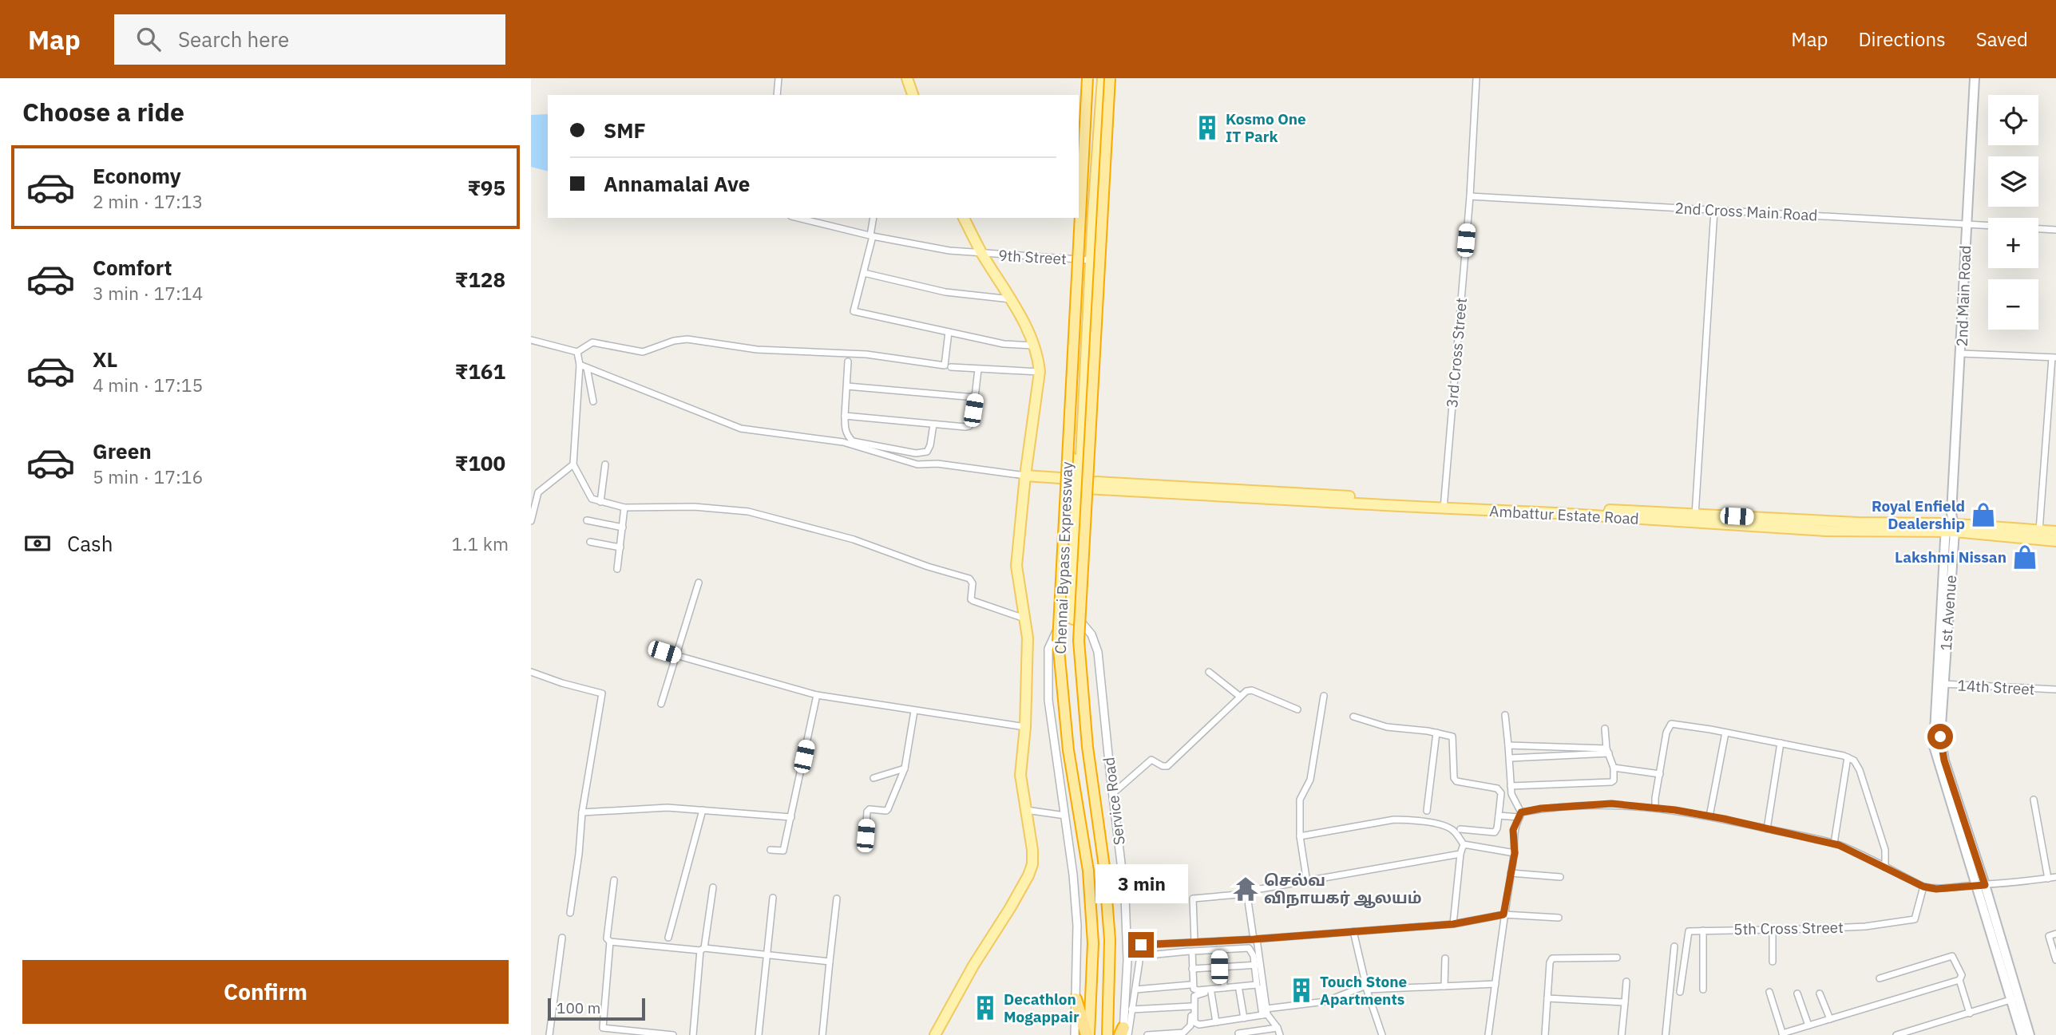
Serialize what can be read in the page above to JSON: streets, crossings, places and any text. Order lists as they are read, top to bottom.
{
  "streets": {
    "highway": ["Chennai Bypass Expressway"],
    "main road": ["2nd Main Road", "Ambattur Estate Road", "1st Avenue"],
    "street": [
      "2nd Cross Main Road",
      "9th Street",
      "3rd Cross Street",
      "14th Street",
      "Service Road",
      "5th Cross Street"
    ]
  },
  "crossings": [
    ["2nd Cross Main Road", "2nd Main Road"],
    ["2nd Cross Main Road", "3rd Cross Street"],
    ["2nd Main Road", "1st Avenue"],
    ["3rd Cross Street", "Ambattur Estate Road"],
    ["Ambattur Estate Road", "1st Avenue"],
    ["1st Avenue", "14th Street"]
  ],
  "places": {
    "building": ["Kosmo One IT Park", "Touch Stone Apartments", "Decathlon Mogappair"],
    "shop": ["Royal Enfield Dealership", "Lakshmi Nissan"],
    "temple": ["செல்வ விநாயகர் ஆலயம்"]
  },
  "scale_bar": "100 m",
  "page": {
    "header": "Map",
    "search": "Search here",
    "nav": ["Map", "Directions", "Saved"],
    "heading": "Choose a ride",
    "map_buttons": ["+", "−"],
    "banner": ["SMF", "Annamalai Ave"],
    "list": [
      {
        "name": "Economy",
        "note": "2 min · 17:13",
        "value": "₹95"
      },
      {
        "name": "Comfort",
        "note": "3 min · 17:14",
        "value": "₹128"
      },
      {
        "name": "XL",
        "note": "4 min · 17:15",
        "value": "₹161"
      },
      {
        "name": "Green",
        "note": "5 min · 17:16",
        "value": "₹100"
      }
    ],
    "pay": ["Cash", "1.1 km"],
    "bubble": "3 min",
    "buttons": "Confirm",
    "scale": "100 m"
  }
}
